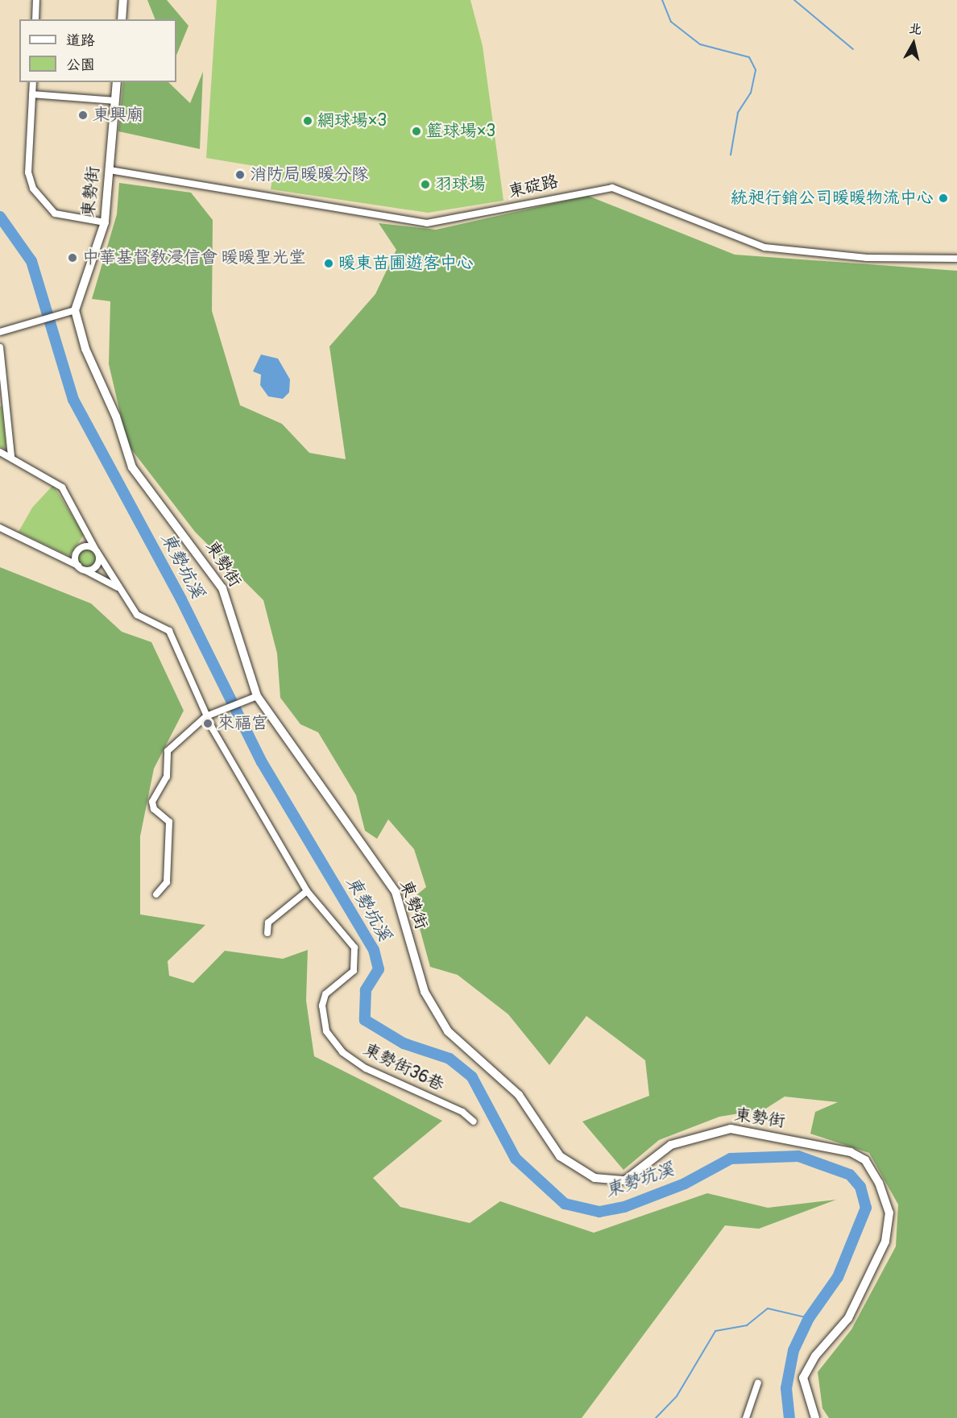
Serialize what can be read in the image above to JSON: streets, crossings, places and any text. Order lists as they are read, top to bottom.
{
  "streets": {
    "main road": ["東勢街"],
    "street": ["東碇路", "東勢街36巷"]
  },
  "crossings": [
    ["東碇路", "東勢街"]
  ],
  "water": ["東勢坑溪"],
  "places": [
    "東興廟",
    "網球場×3",
    "籃球場×3",
    "消防局暖暖分隊",
    "羽球場",
    "統昶行銷公司暖暖物流中心",
    "中華基督教浸信會 暖暖聖光堂",
    "暖東苗圃遊客中心",
    "來福宮"
  ],
  "legend": ["道路", "公園"],
  "north": "top"
}
